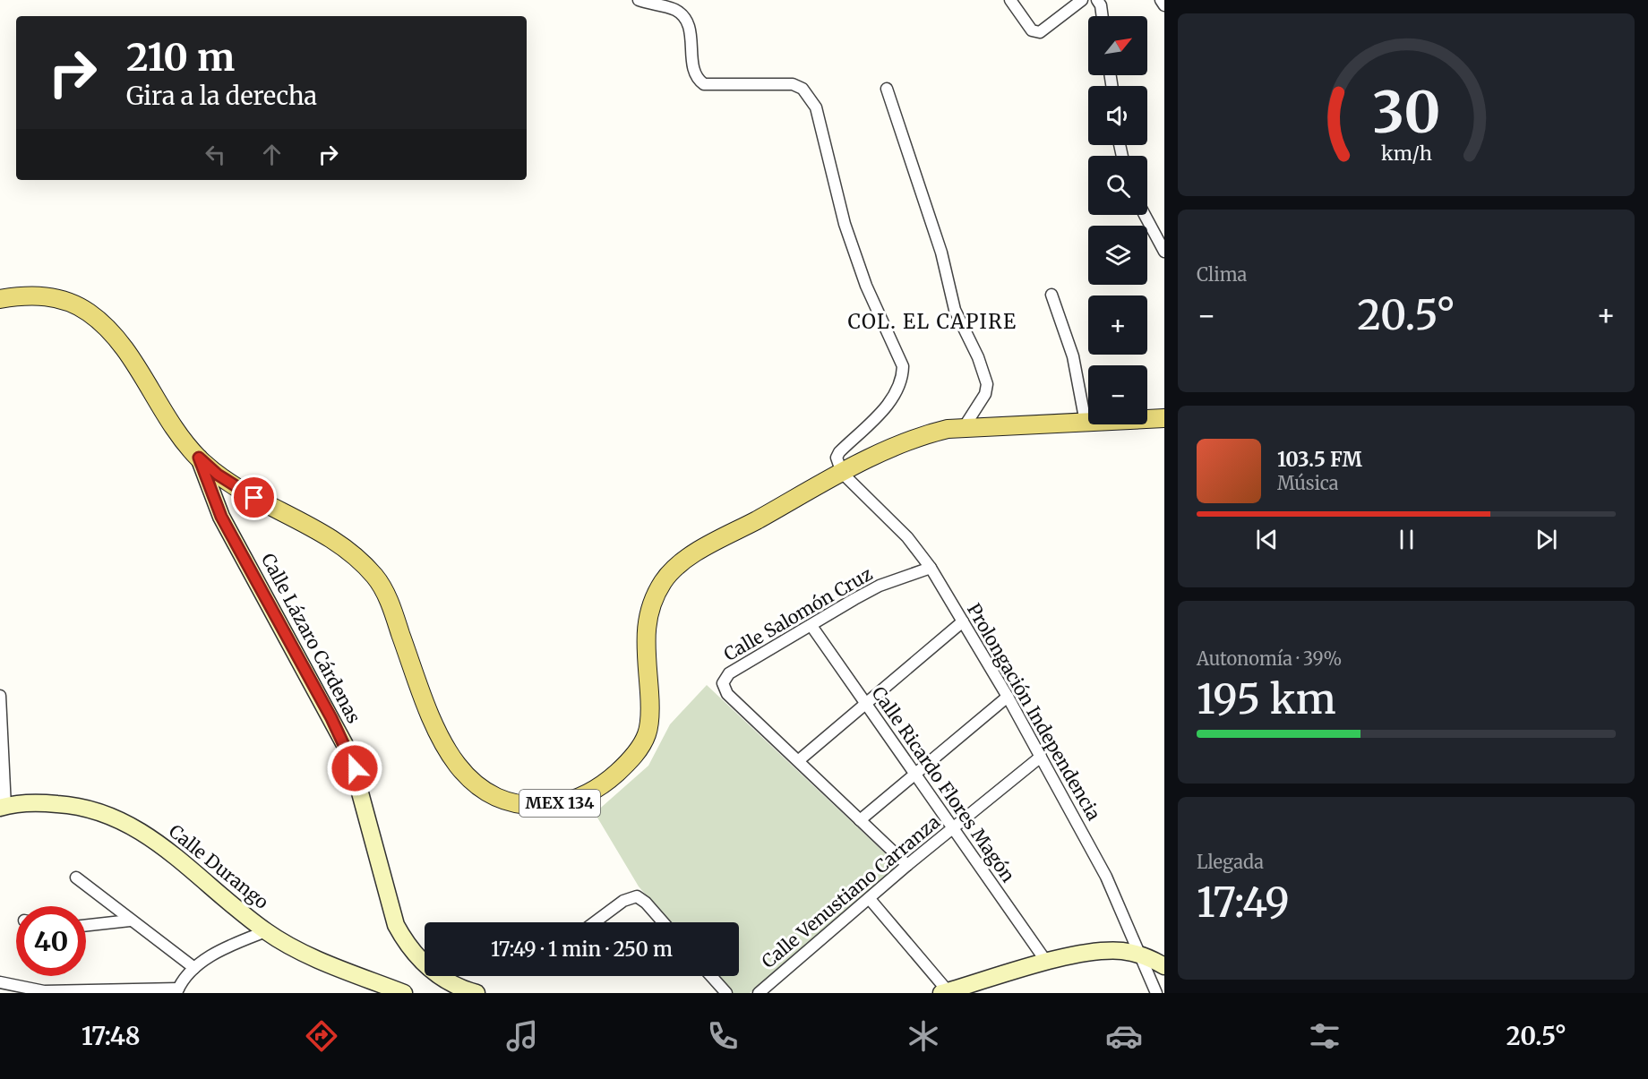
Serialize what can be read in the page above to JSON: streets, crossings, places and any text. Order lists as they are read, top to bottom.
{
  "streets": {
    "main road": ["MEX 134"],
    "street": [
      "Calle Salomón Cruz",
      "Calle Lázaro Cárdenas",
      "Prolongación Independencia",
      "Calle Ricardo Flores Magón",
      "Calle Durango",
      "Calle Venustiano Carranza"
    ]
  },
  "crossings": [
    ["Calle Salomón Cruz", "Prolongación Independencia"],
    ["Calle Salomón Cruz", "Calle Ricardo Flores Magón"],
    ["Calle Lázaro Cárdenas", "MEX 134"],
    ["Prolongación Independencia", "MEX 134"],
    ["Prolongación Independencia", "Calle Venustiano Carranza"],
    ["Calle Ricardo Flores Magón", "Calle Venustiano Carranza"]
  ],
  "districts": ["COL. EL CAPIRE"],
  "north": "top right",
  "page": {
    "map_buttons": ["+", "−"],
    "turn": ["210 m", "Gira a la derecha"],
    "tile": [
      "Clima",
      ["Autonomía · 39%", "195 km"],
      ["Llegada", "17:49"]
    ],
    "heat": ["−", "20.5°", "+"],
    "song": ["103.5 FM", "Música"],
    "limit": "40",
    "trip": "17:49 · 1 min · 250 m",
    "tabs": ["17:48", "20.5°"],
    "gauge": ["30", "km/h"]
  }
}
